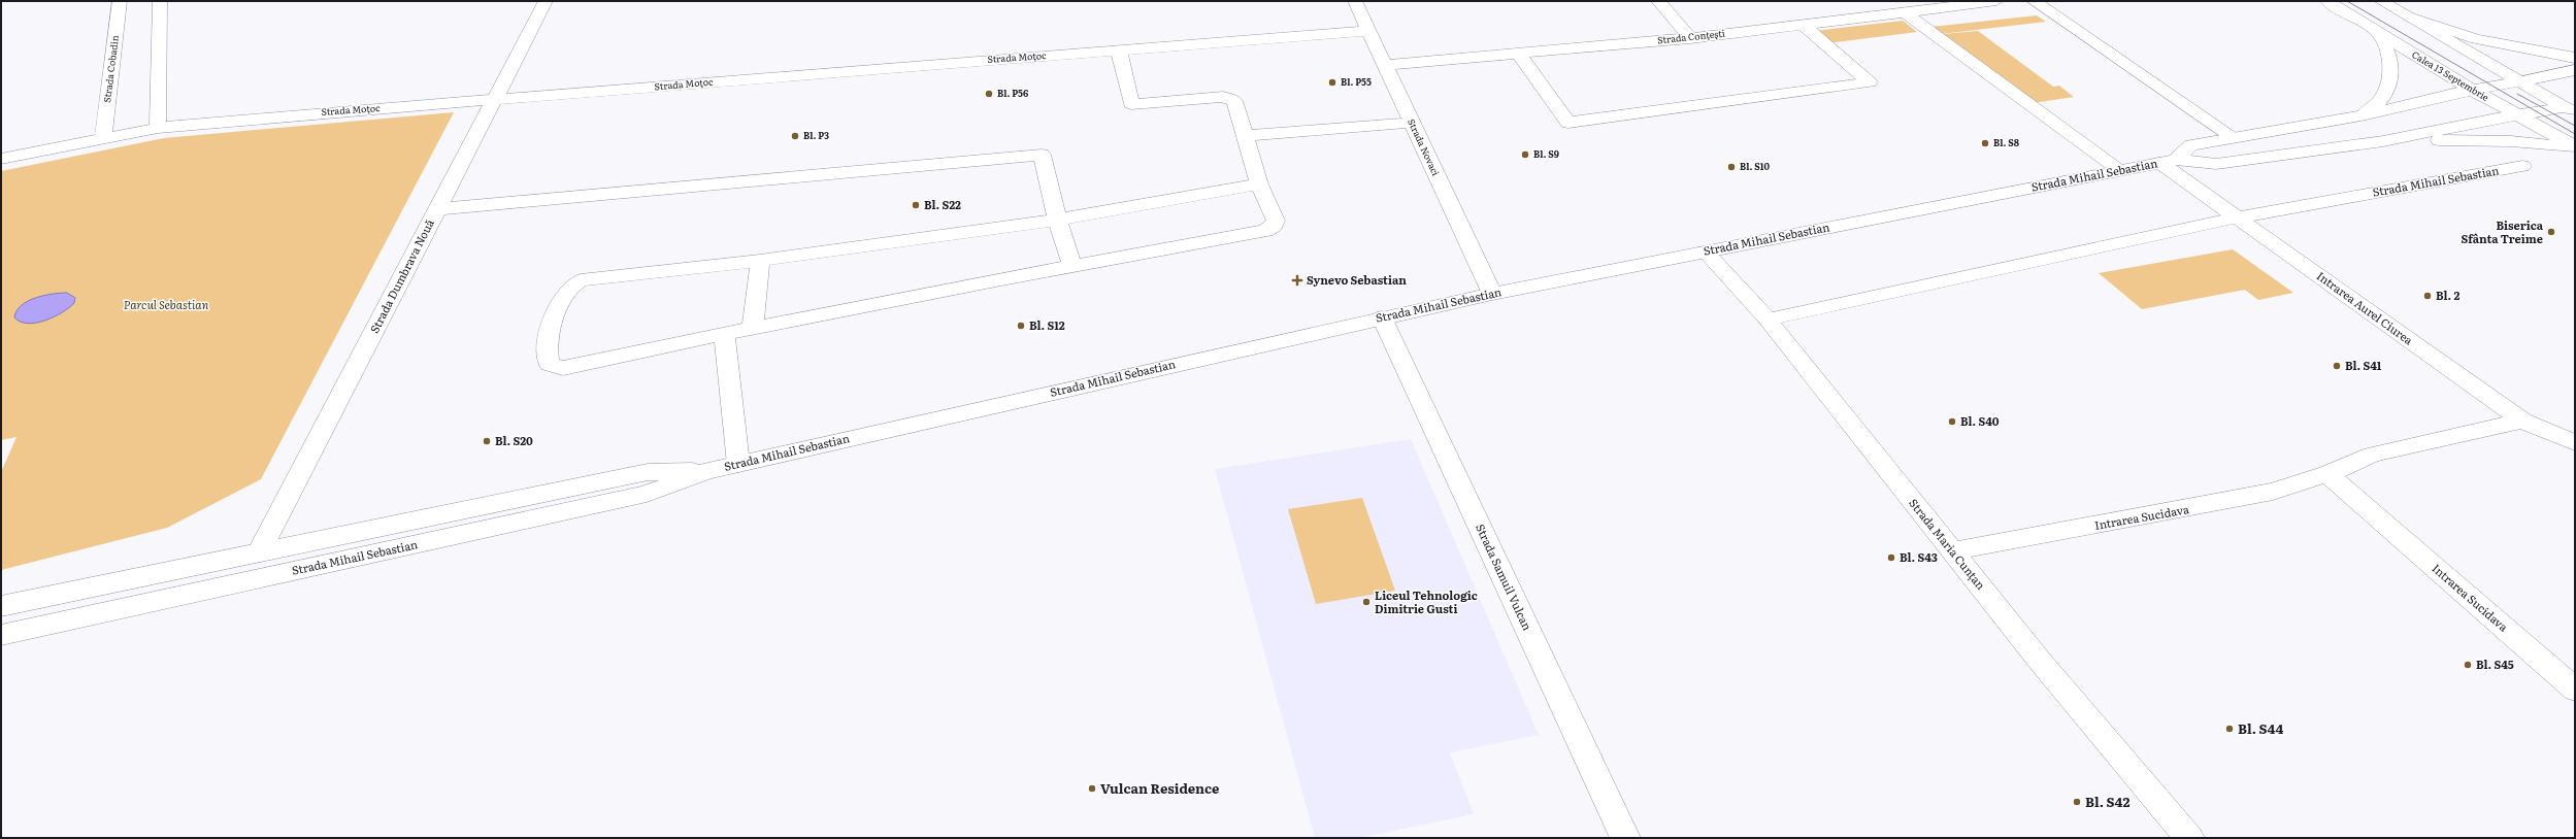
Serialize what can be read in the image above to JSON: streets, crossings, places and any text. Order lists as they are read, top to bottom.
{
  "streets": {
    "street": [
      "Strada Conțești",
      "Strada Moțoc",
      "Strada Cobadin",
      "Calea 13 Septembrie",
      "Strada Novaci",
      "Strada Mihail Sebastian",
      "Strada Dumbrava Nouă",
      "Intrarea Aurel Ciurea",
      "Intrarea Sucidava",
      "Strada Maria Cunțan",
      "Strada Samuil Vulcan"
    ]
  },
  "crossings": [
    ["Strada Conțești", "Strada Novaci"],
    ["Strada Moțoc", "Strada Cobadin"],
    ["Strada Moțoc", "Strada Novaci"],
    ["Strada Moțoc", "Strada Dumbrava Nouă"],
    ["Calea 13 Septembrie", "Strada Mihail Sebastian"],
    ["Strada Novaci", "Strada Mihail Sebastian"],
    ["Strada Mihail Sebastian", "Strada Dumbrava Nouă"],
    ["Strada Mihail Sebastian", "Intrarea Aurel Ciurea"],
    ["Strada Mihail Sebastian", "Strada Maria Cunțan"],
    ["Strada Mihail Sebastian", "Strada Samuil Vulcan"],
    ["Intrarea Aurel Ciurea", "Intrarea Sucidava"],
    ["Intrarea Sucidava", "Strada Maria Cunțan"]
  ],
  "parks": ["Parcul Sebastian"],
  "places": {
    "other": [
      "Bl. P55",
      "Bl. P56",
      "Bl. P3",
      "Bl. S8",
      "Bl. S9",
      "Bl. S10",
      "Bl. S22",
      "Biserica Sfânta Treime",
      "Bl. 2",
      "Bl. S12",
      "Bl. S41",
      "Bl. S40",
      "Bl. S20",
      "Bl. S43",
      "Liceul Tehnologic Dimitrie Gusti",
      "Bl. S45",
      "Bl. S44",
      "Vulcan Residence",
      "Bl. S42"
    ],
    "health": ["Synevo Sebastian"]
  }
}
